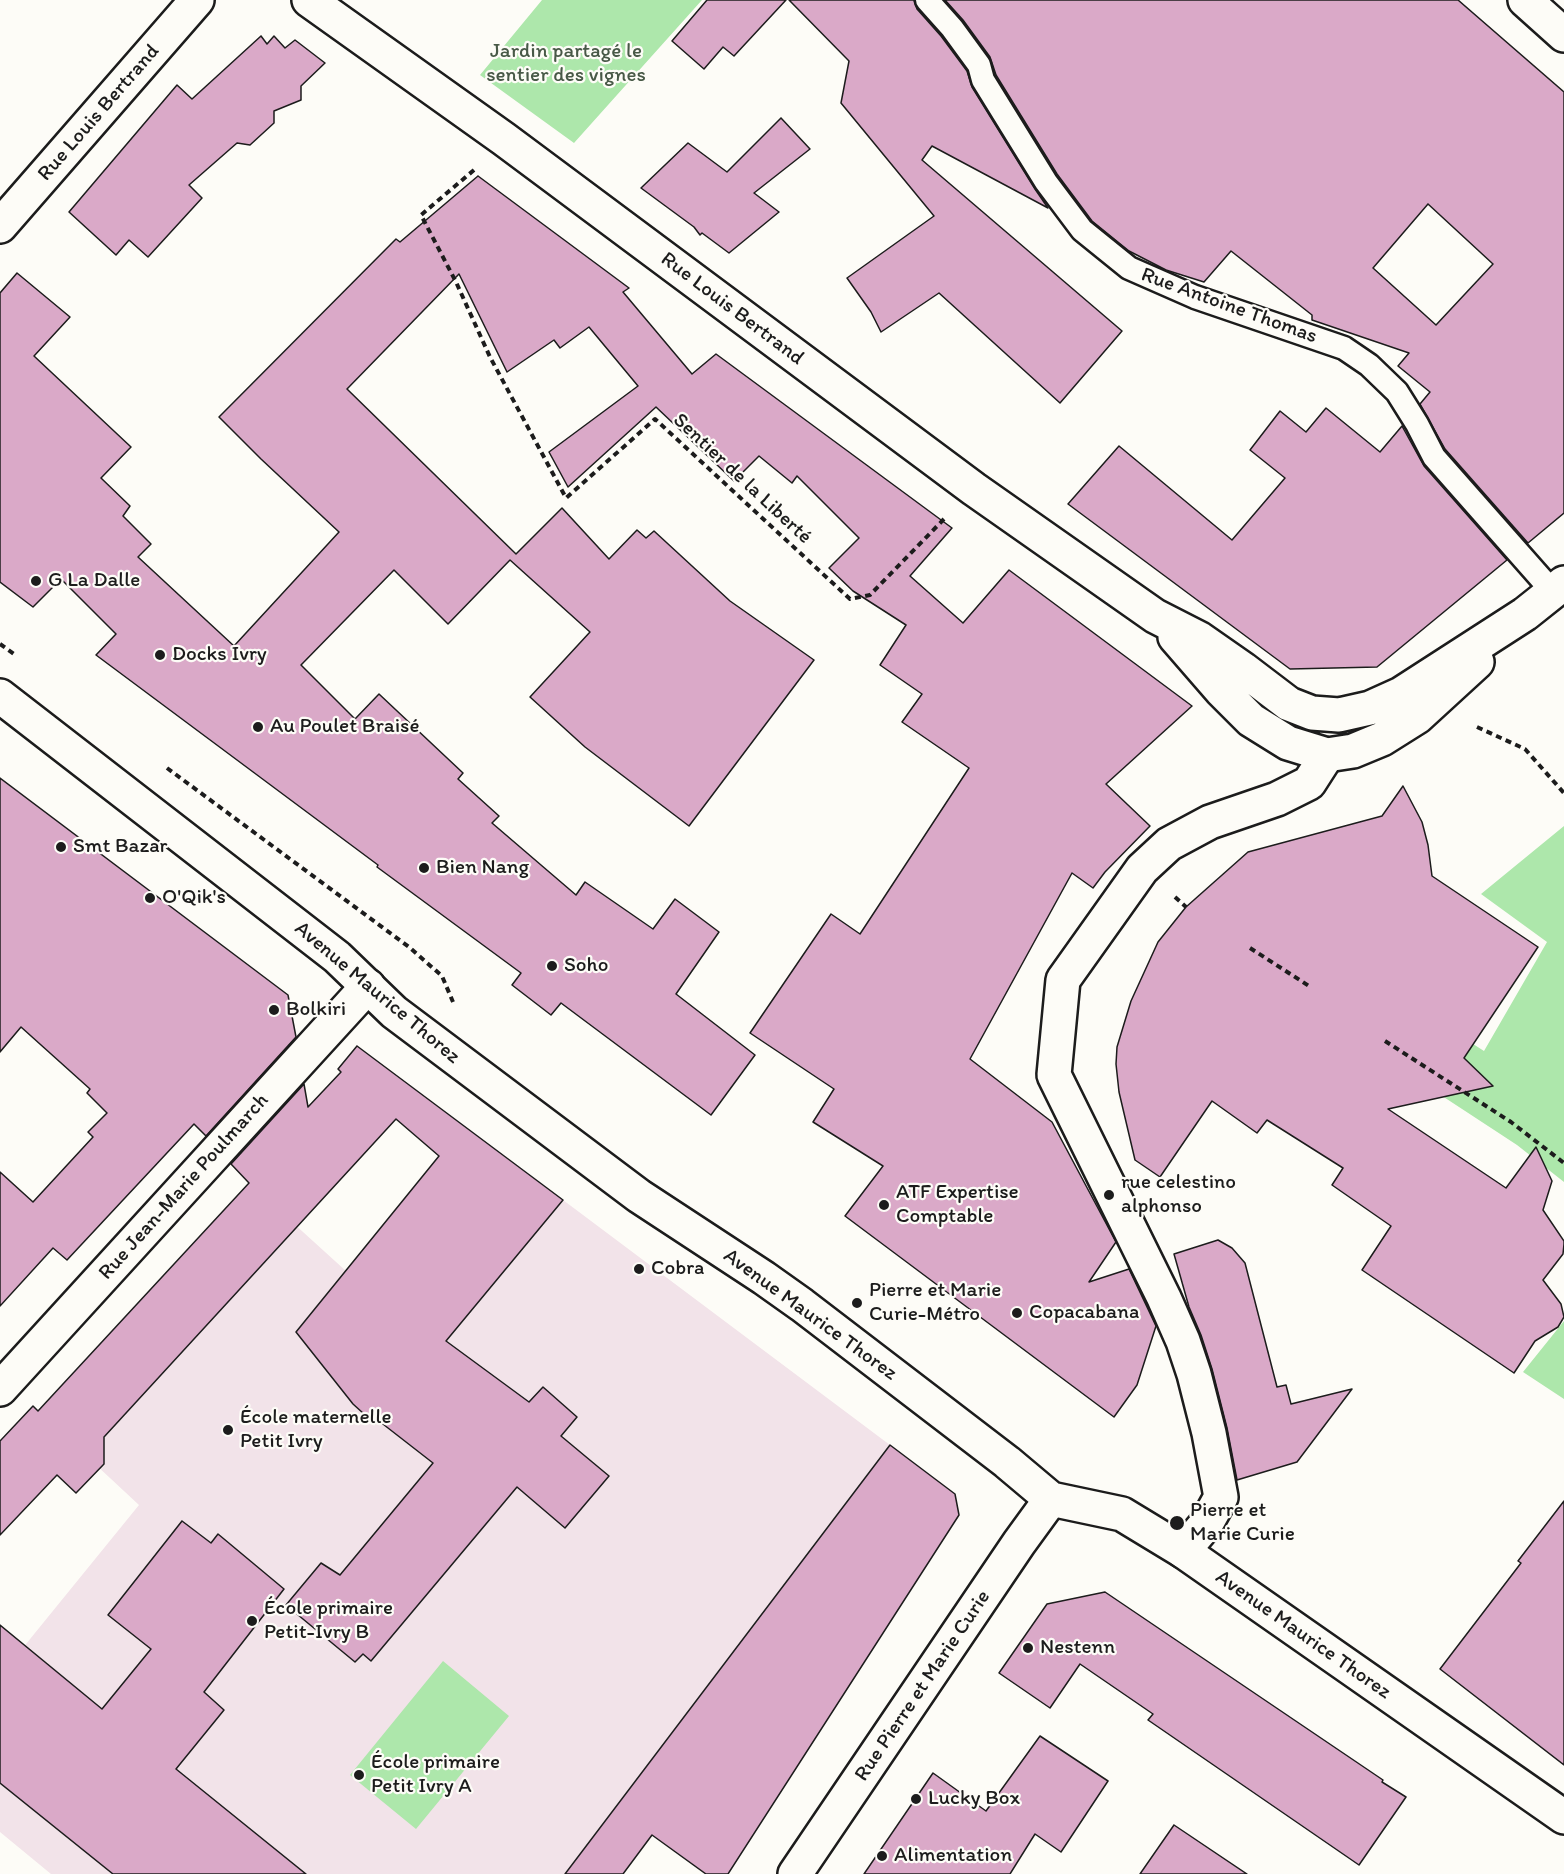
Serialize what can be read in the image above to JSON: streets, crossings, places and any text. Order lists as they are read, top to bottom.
{
  "streets": {
    "main road": [
      "Rue Louis Bertrand",
      "Avenue Maurice Thorez",
      "Rue Jean-Marie Poulmarch",
      "Rue Pierre et Marie Curie"
    ],
    "lane": ["Rue Antoine Thomas"],
    "path": ["Sentier de la Liberté"]
  },
  "crossings": [
    ["Rue Louis Bertrand", "Rue Antoine Thomas"],
    ["Rue Louis Bertrand", "Sentier de la Liberté"],
    ["Avenue Maurice Thorez", "Rue Jean-Marie Poulmarch"],
    ["Avenue Maurice Thorez", "Rue Pierre et Marie Curie"]
  ],
  "parks": ["Jardin partagé le sentier des vignes"],
  "places": [
    "G La Dalle",
    "Docks Ivry",
    "Au Poulet Braisé",
    "Smt Bazar",
    "Bien Nang",
    "O'Qik's",
    "Soho",
    "Bolkiri",
    "rue celestino alphonso",
    "ATF Expertise Comptable",
    "Cobra",
    "Pierre et Marie Curie-Métro",
    "Copacabana",
    "École maternelle Petit Ivry",
    "Pierre et Marie Curie",
    "École primaire Petit-Ivry B",
    "Nestenn",
    "École primaire Petit Ivry A",
    "Lucky Box",
    "Alimentation"
  ]
}
